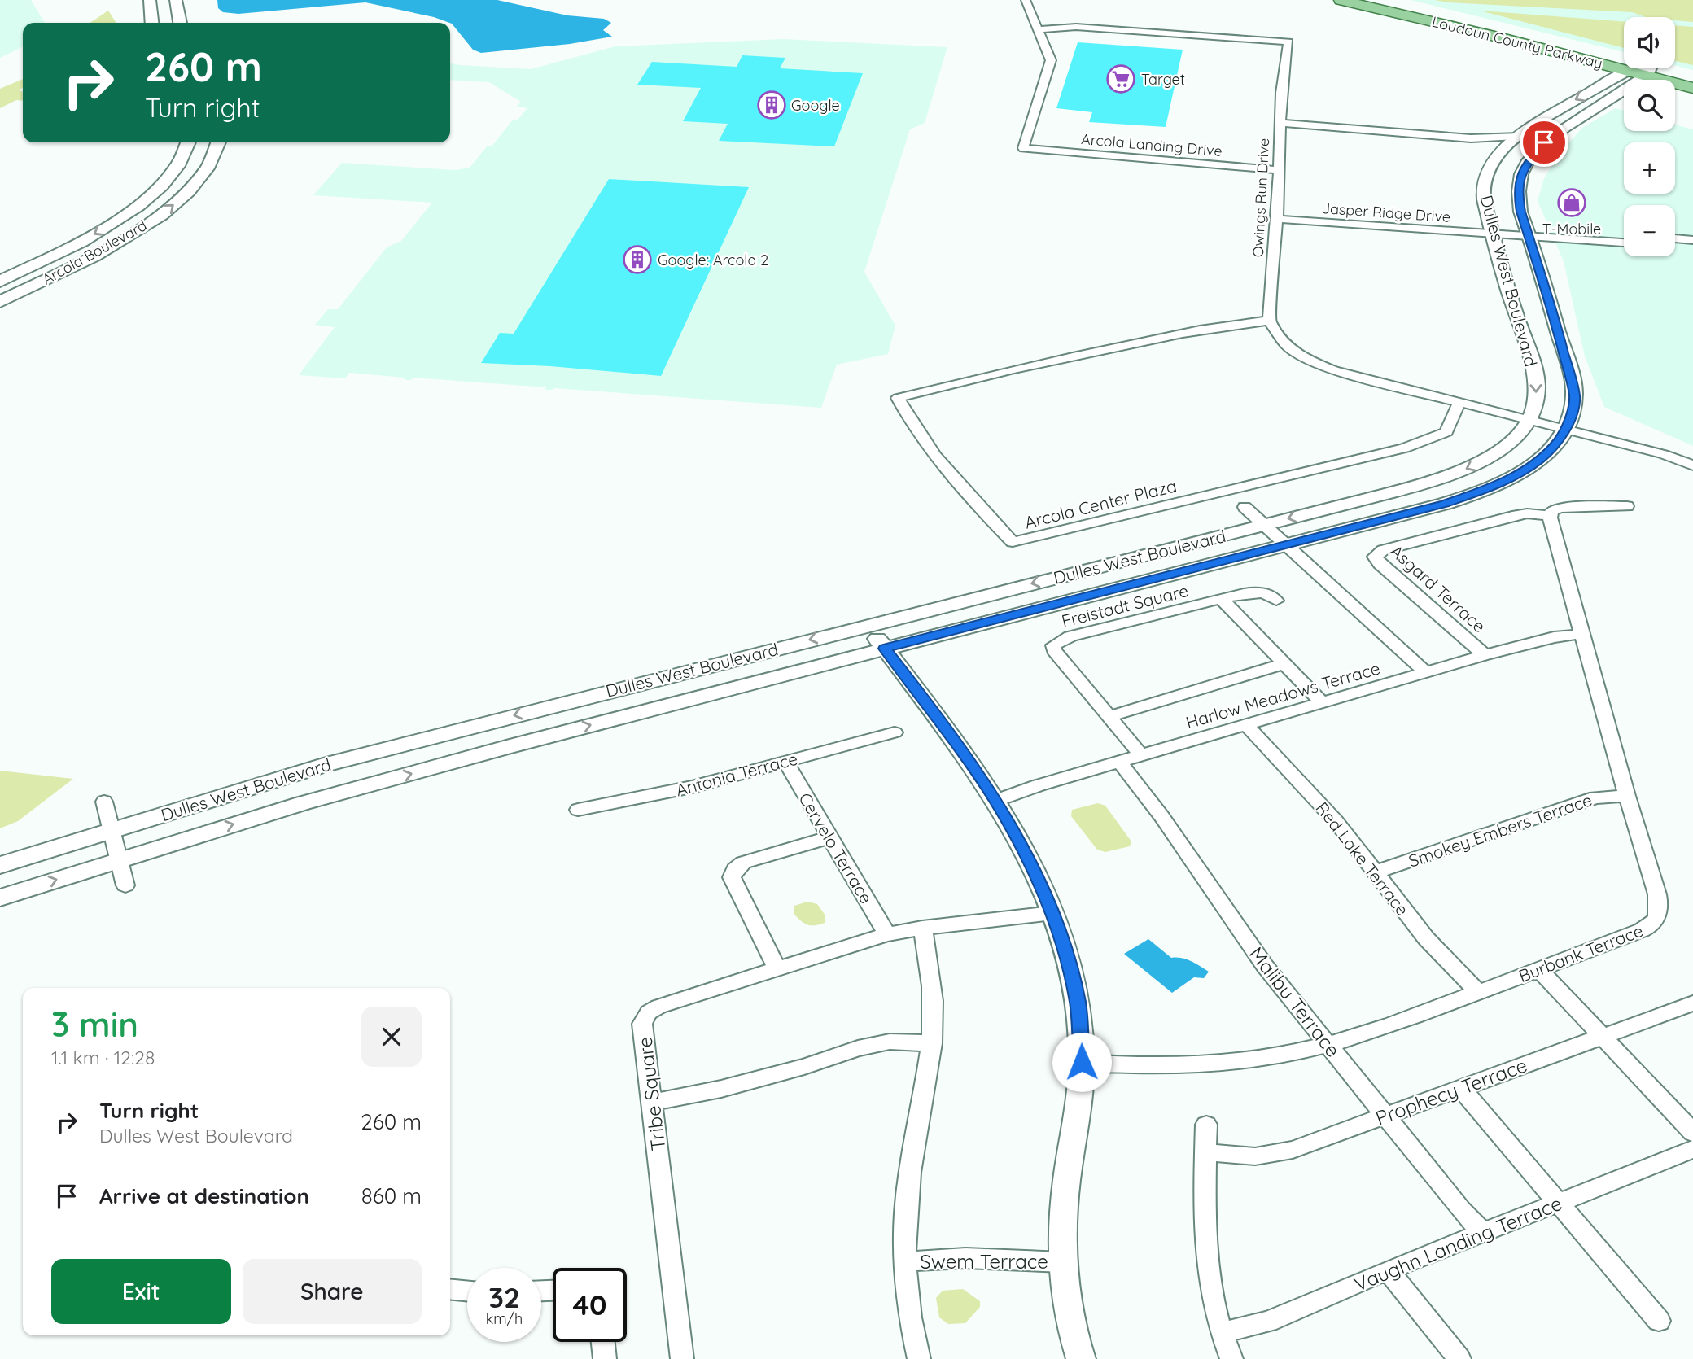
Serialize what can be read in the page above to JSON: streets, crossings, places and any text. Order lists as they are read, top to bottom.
{
  "streets": {
    "main road": ["Loudoun County Parkway", "Arcola Boulevard"],
    "street": [
      "Arcola Landing Drive",
      "Owings Run Drive",
      "Jasper Ridge Drive",
      "Dulles West Boulevard",
      "Arcola Center Plaza",
      "Asgard Terrace",
      "Freistadt Square",
      "Harlow Meadows Terrace",
      "Antonia Terrace",
      "Smokey Embers Terrace",
      "Cervelo Terrace",
      "Red Lake Terrace",
      "Burbank Terrace",
      "Malibu Terrace",
      "Prophecy Terrace",
      "Tribe Square",
      "Vaughn Landing Terrace",
      "Swem Terrace"
    ]
  },
  "crossings": [
    ["Loudoun County Parkway", "Dulles West Boulevard"],
    ["Arcola Landing Drive", "Owings Run Drive"],
    ["Owings Run Drive", "Jasper Ridge Drive"],
    ["Owings Run Drive", "Arcola Center Plaza"],
    ["Jasper Ridge Drive", "Dulles West Boulevard"],
    ["Asgard Terrace", "Harlow Meadows Terrace"],
    ["Asgard Terrace", "Burbank Terrace"],
    ["Freistadt Square", "Harlow Meadows Terrace"],
    ["Harlow Meadows Terrace", "Red Lake Terrace"],
    ["Harlow Meadows Terrace", "Burbank Terrace"],
    ["Harlow Meadows Terrace", "Malibu Terrace"],
    ["Antonia Terrace", "Cervelo Terrace"],
    ["Smokey Embers Terrace", "Red Lake Terrace"],
    ["Smokey Embers Terrace", "Burbank Terrace"],
    ["Cervelo Terrace", "Tribe Square"],
    ["Red Lake Terrace", "Burbank Terrace"],
    ["Burbank Terrace", "Malibu Terrace"],
    ["Malibu Terrace", "Prophecy Terrace"],
    ["Malibu Terrace", "Vaughn Landing Terrace"]
  ],
  "places": {
    "supermarket": ["Target"],
    "building": ["Google", "Google: Arcola 2"],
    "shop": ["T-Mobile"]
  },
  "page": {
    "map_buttons": ["+", "−"],
    "turn": ["260 m", "Turn right"],
    "heading": ["3 min", "1.1 km · 12:28"],
    "list": [
      {
        "name": "Turn right",
        "note": "Dulles West Boulevard",
        "value": "260 m"
      },
      {
        "name": "Arrive at destination",
        "value": "860 m"
      }
    ],
    "buttons": ["Exit", "Share"],
    "speed": "32 km/h",
    "limit": "40"
  }
}
